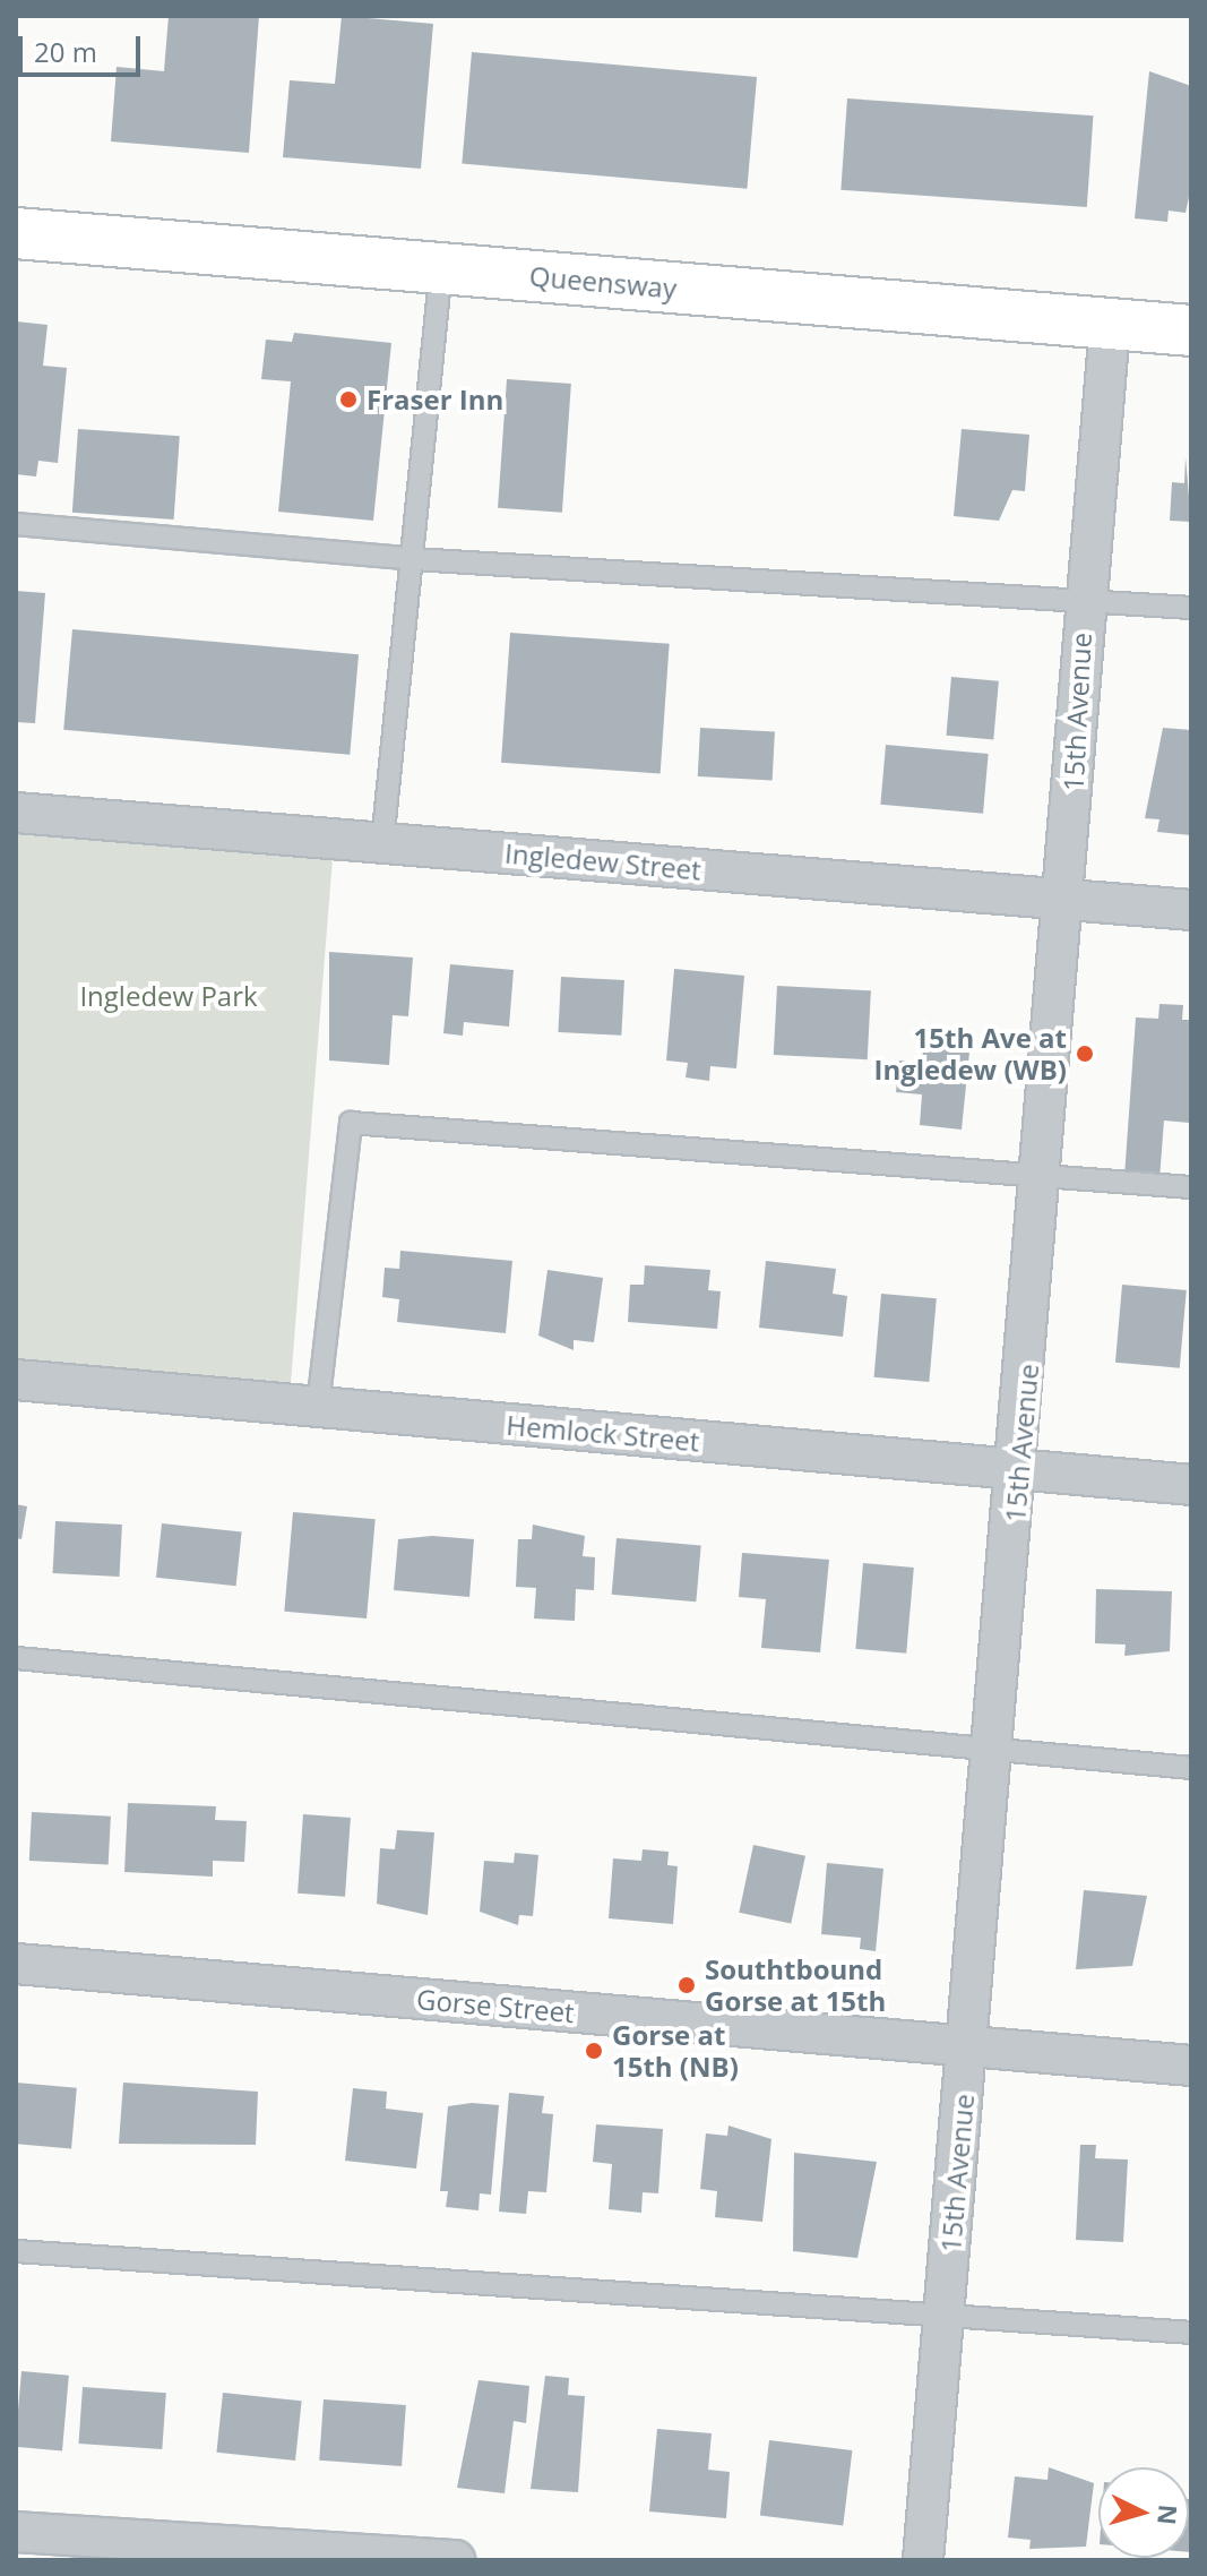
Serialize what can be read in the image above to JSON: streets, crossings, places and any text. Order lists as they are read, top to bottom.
{
  "streets": {
    "main road": ["Queensway"],
    "street": [
      "15th Avenue",
      "Ingledew Street",
      "Hemlock Street",
      "Gorse Street"
    ]
  },
  "crossings": [
    ["Queensway", "15th Avenue"],
    ["15th Avenue", "Ingledew Street"],
    ["15th Avenue", "Hemlock Street"],
    ["15th Avenue", "Gorse Street"]
  ],
  "parks": ["Ingledew Park"],
  "places": [
    "Fraser Inn",
    "15th Ave at Ingledew (WB)",
    "Southtbound Gorse at 15th",
    "Gorse at 15th (NB)"
  ],
  "scale_bar": "20 m",
  "north": "right"
}
